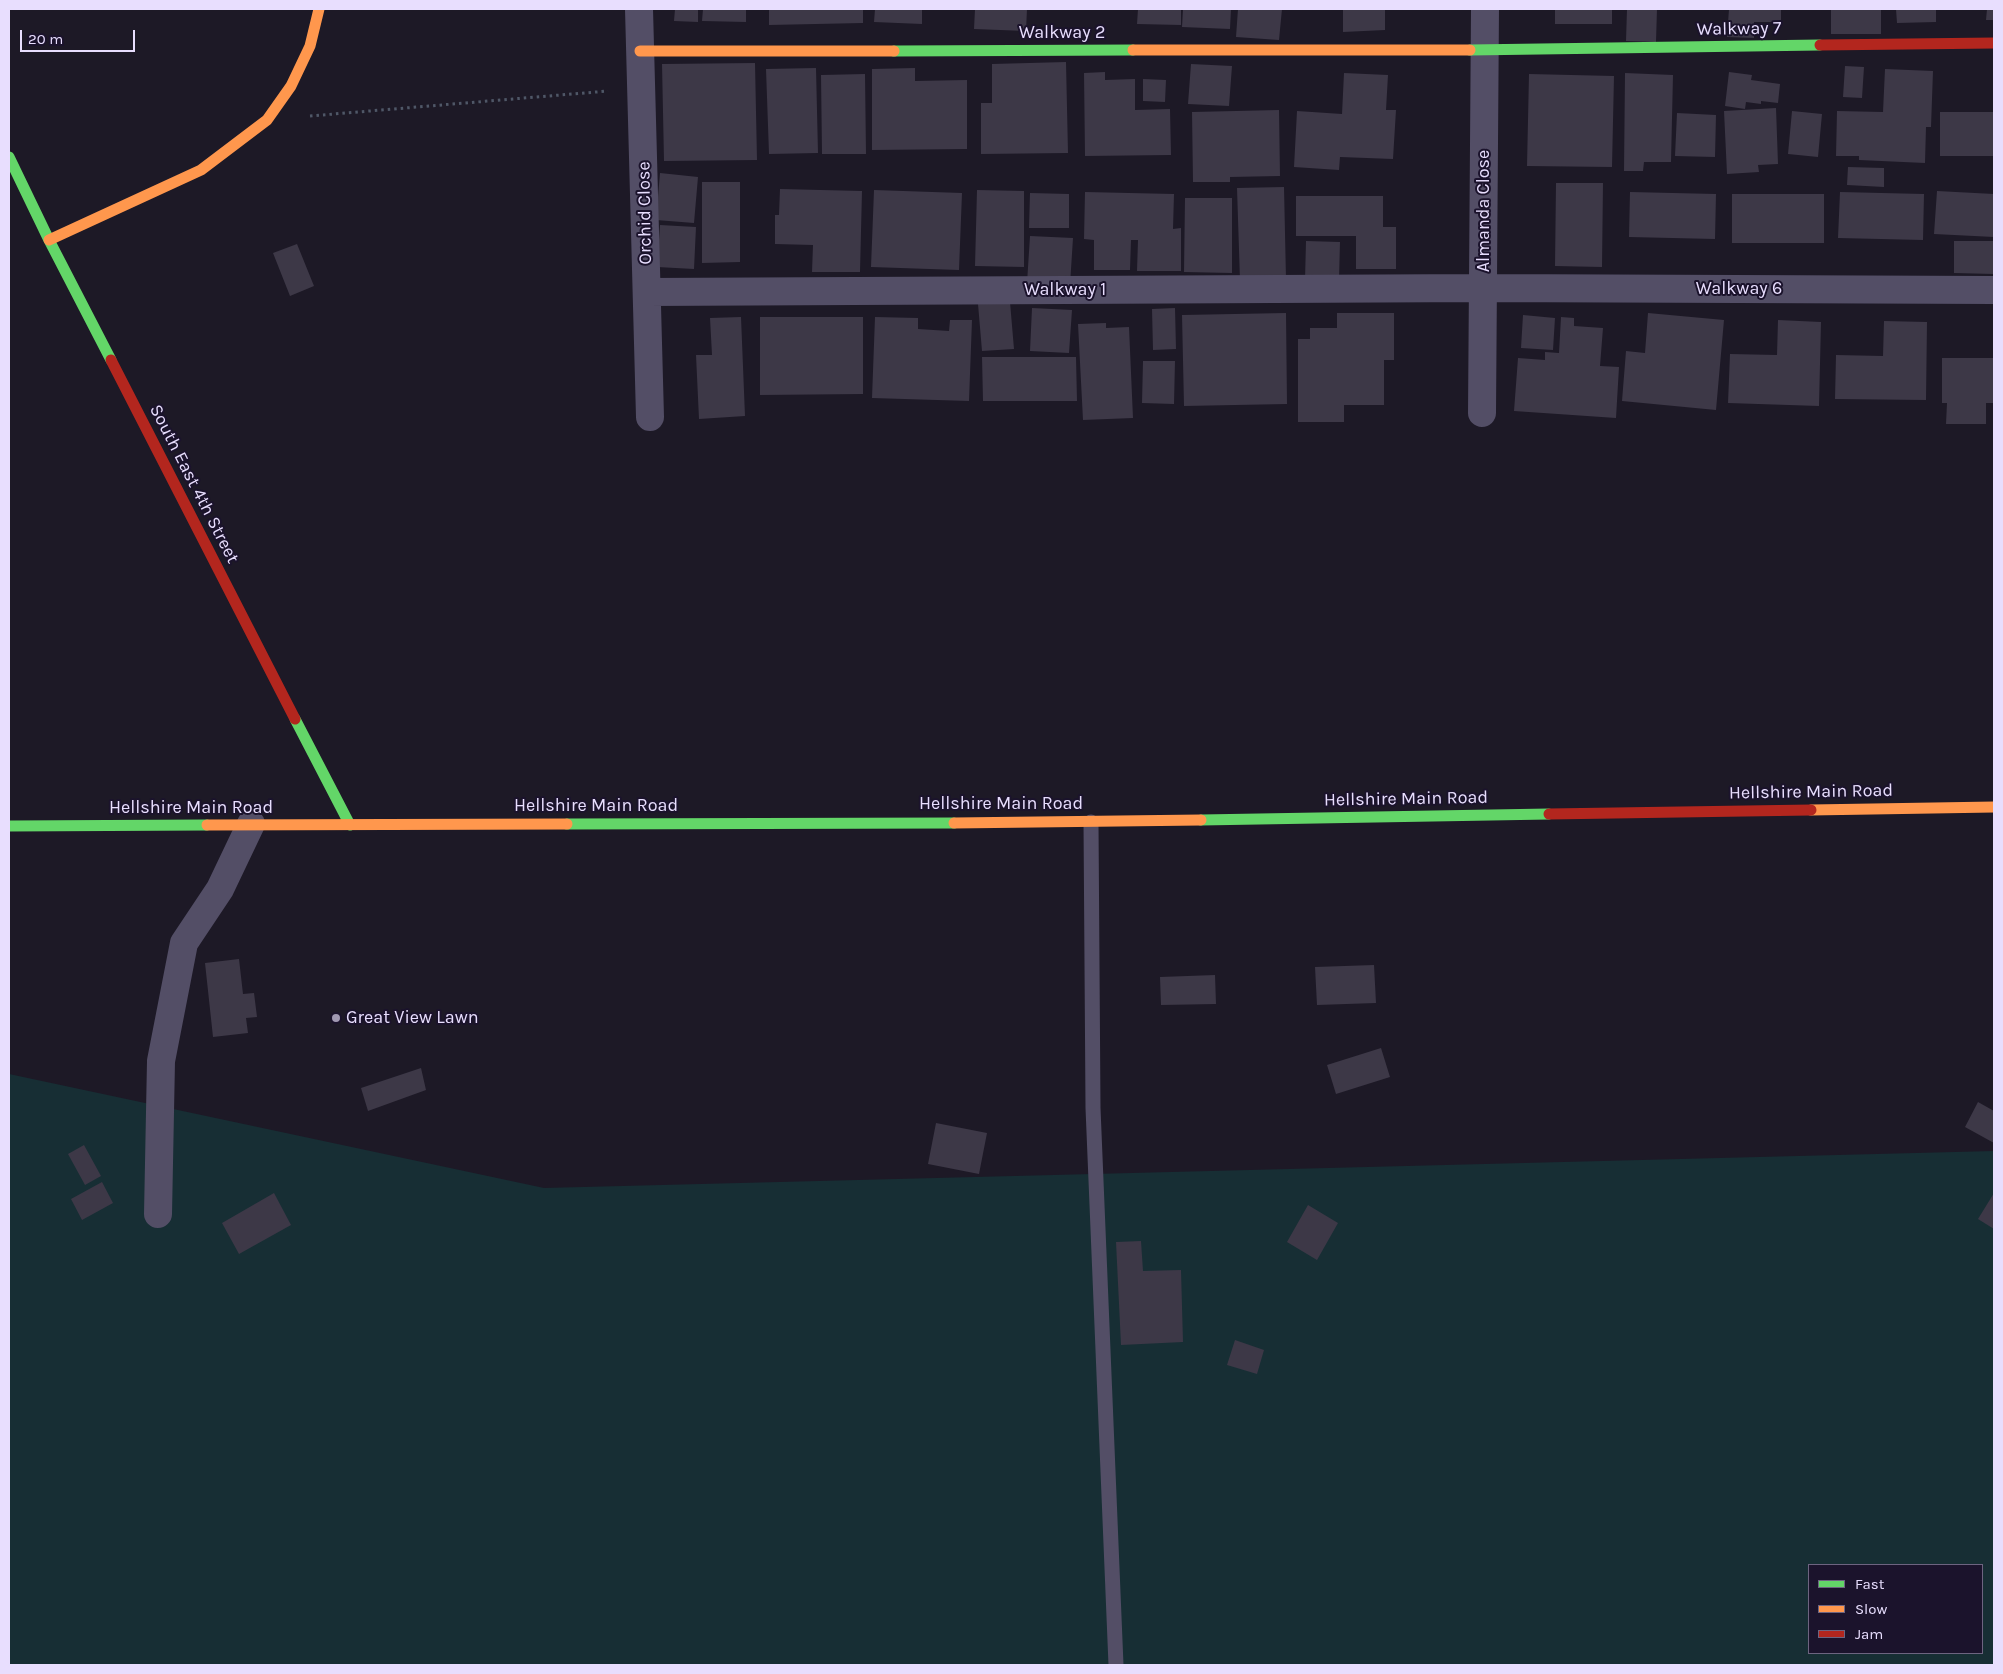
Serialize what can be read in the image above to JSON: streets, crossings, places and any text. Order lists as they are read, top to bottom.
{
  "streets": {
    "street": [
      "Walkway 7",
      "Walkway 2",
      "Almanda Close",
      "Orchid Close",
      "Walkway 6",
      "Walkway 1",
      "South East 4th Street",
      "Hellshire Main Road"
    ]
  },
  "crossings": [
    ["Walkway 7", "Walkway 2"],
    ["Walkway 7", "Almanda Close"],
    ["Walkway 2", "Almanda Close"],
    ["Walkway 2", "Orchid Close"],
    ["Almanda Close", "Walkway 6"],
    ["Almanda Close", "Walkway 1"],
    ["Orchid Close", "Walkway 1"],
    ["Walkway 6", "Walkway 1"],
    ["South East 4th Street", "Hellshire Main Road"]
  ],
  "places": ["Great View Lawn"],
  "legend": ["Fast", "Slow", "Jam"],
  "scale_bar": "20 m"
}
